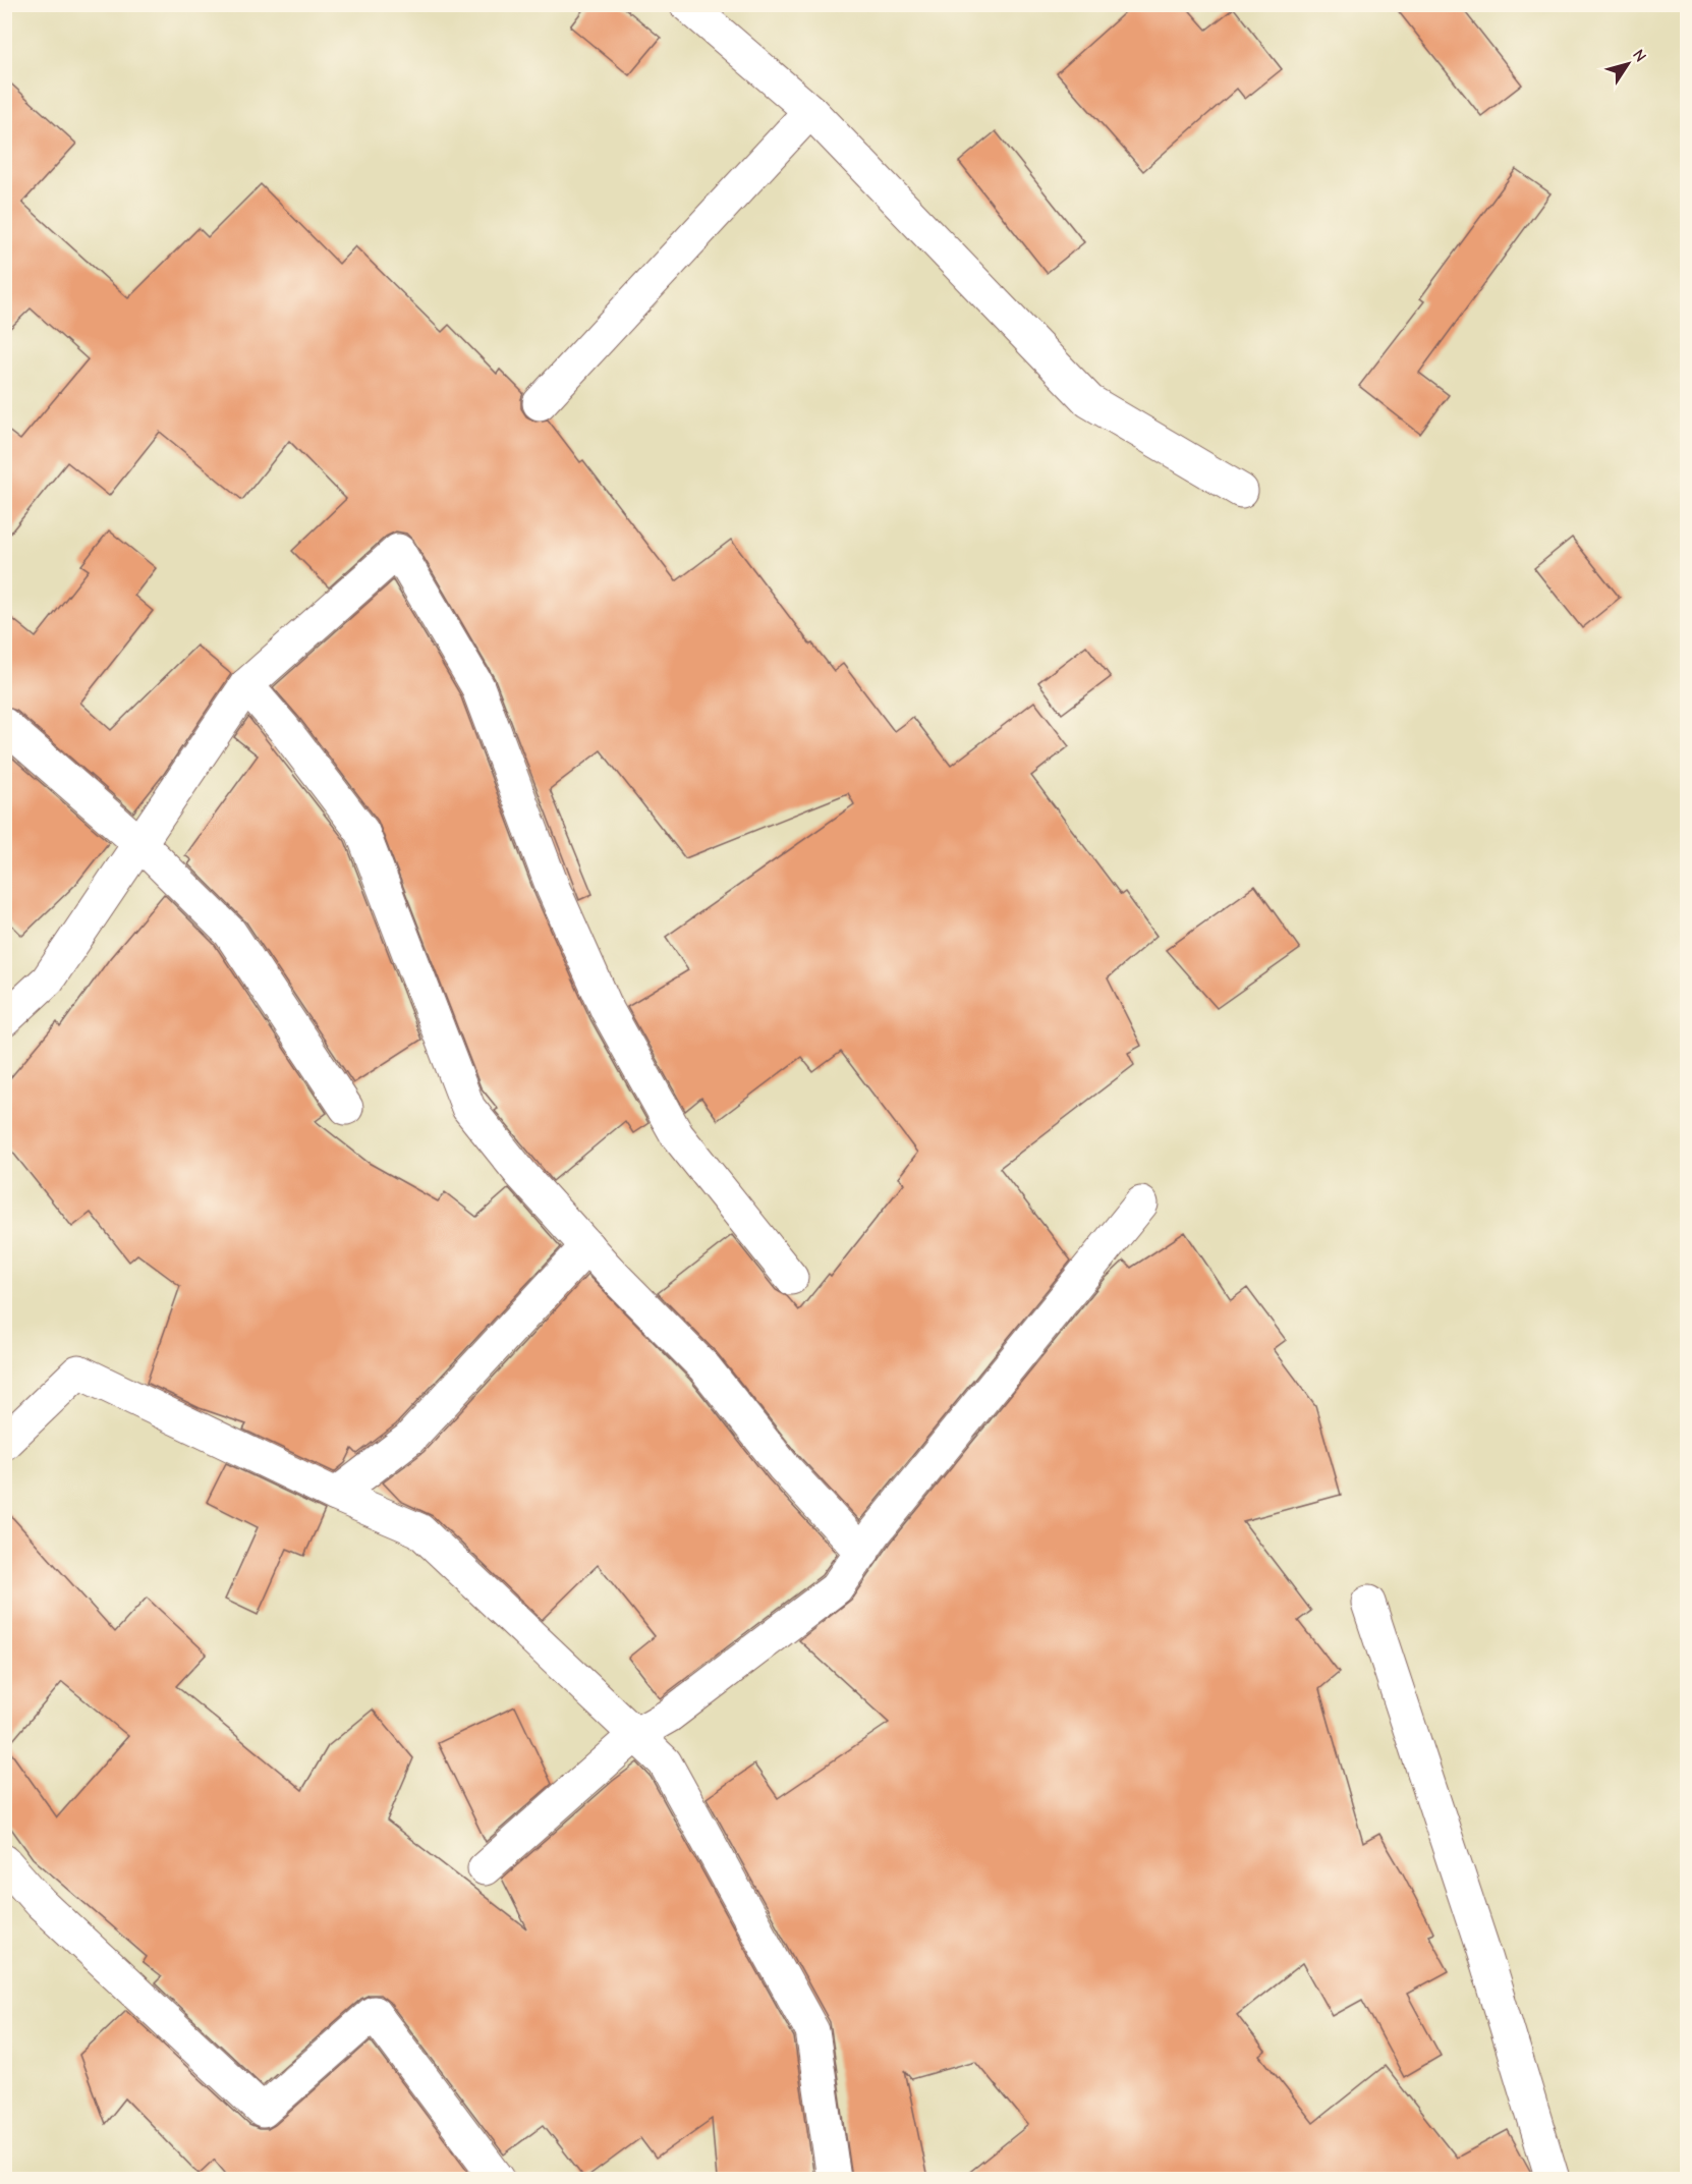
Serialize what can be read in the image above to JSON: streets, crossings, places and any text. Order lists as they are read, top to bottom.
{
  "north": "top right"
}
